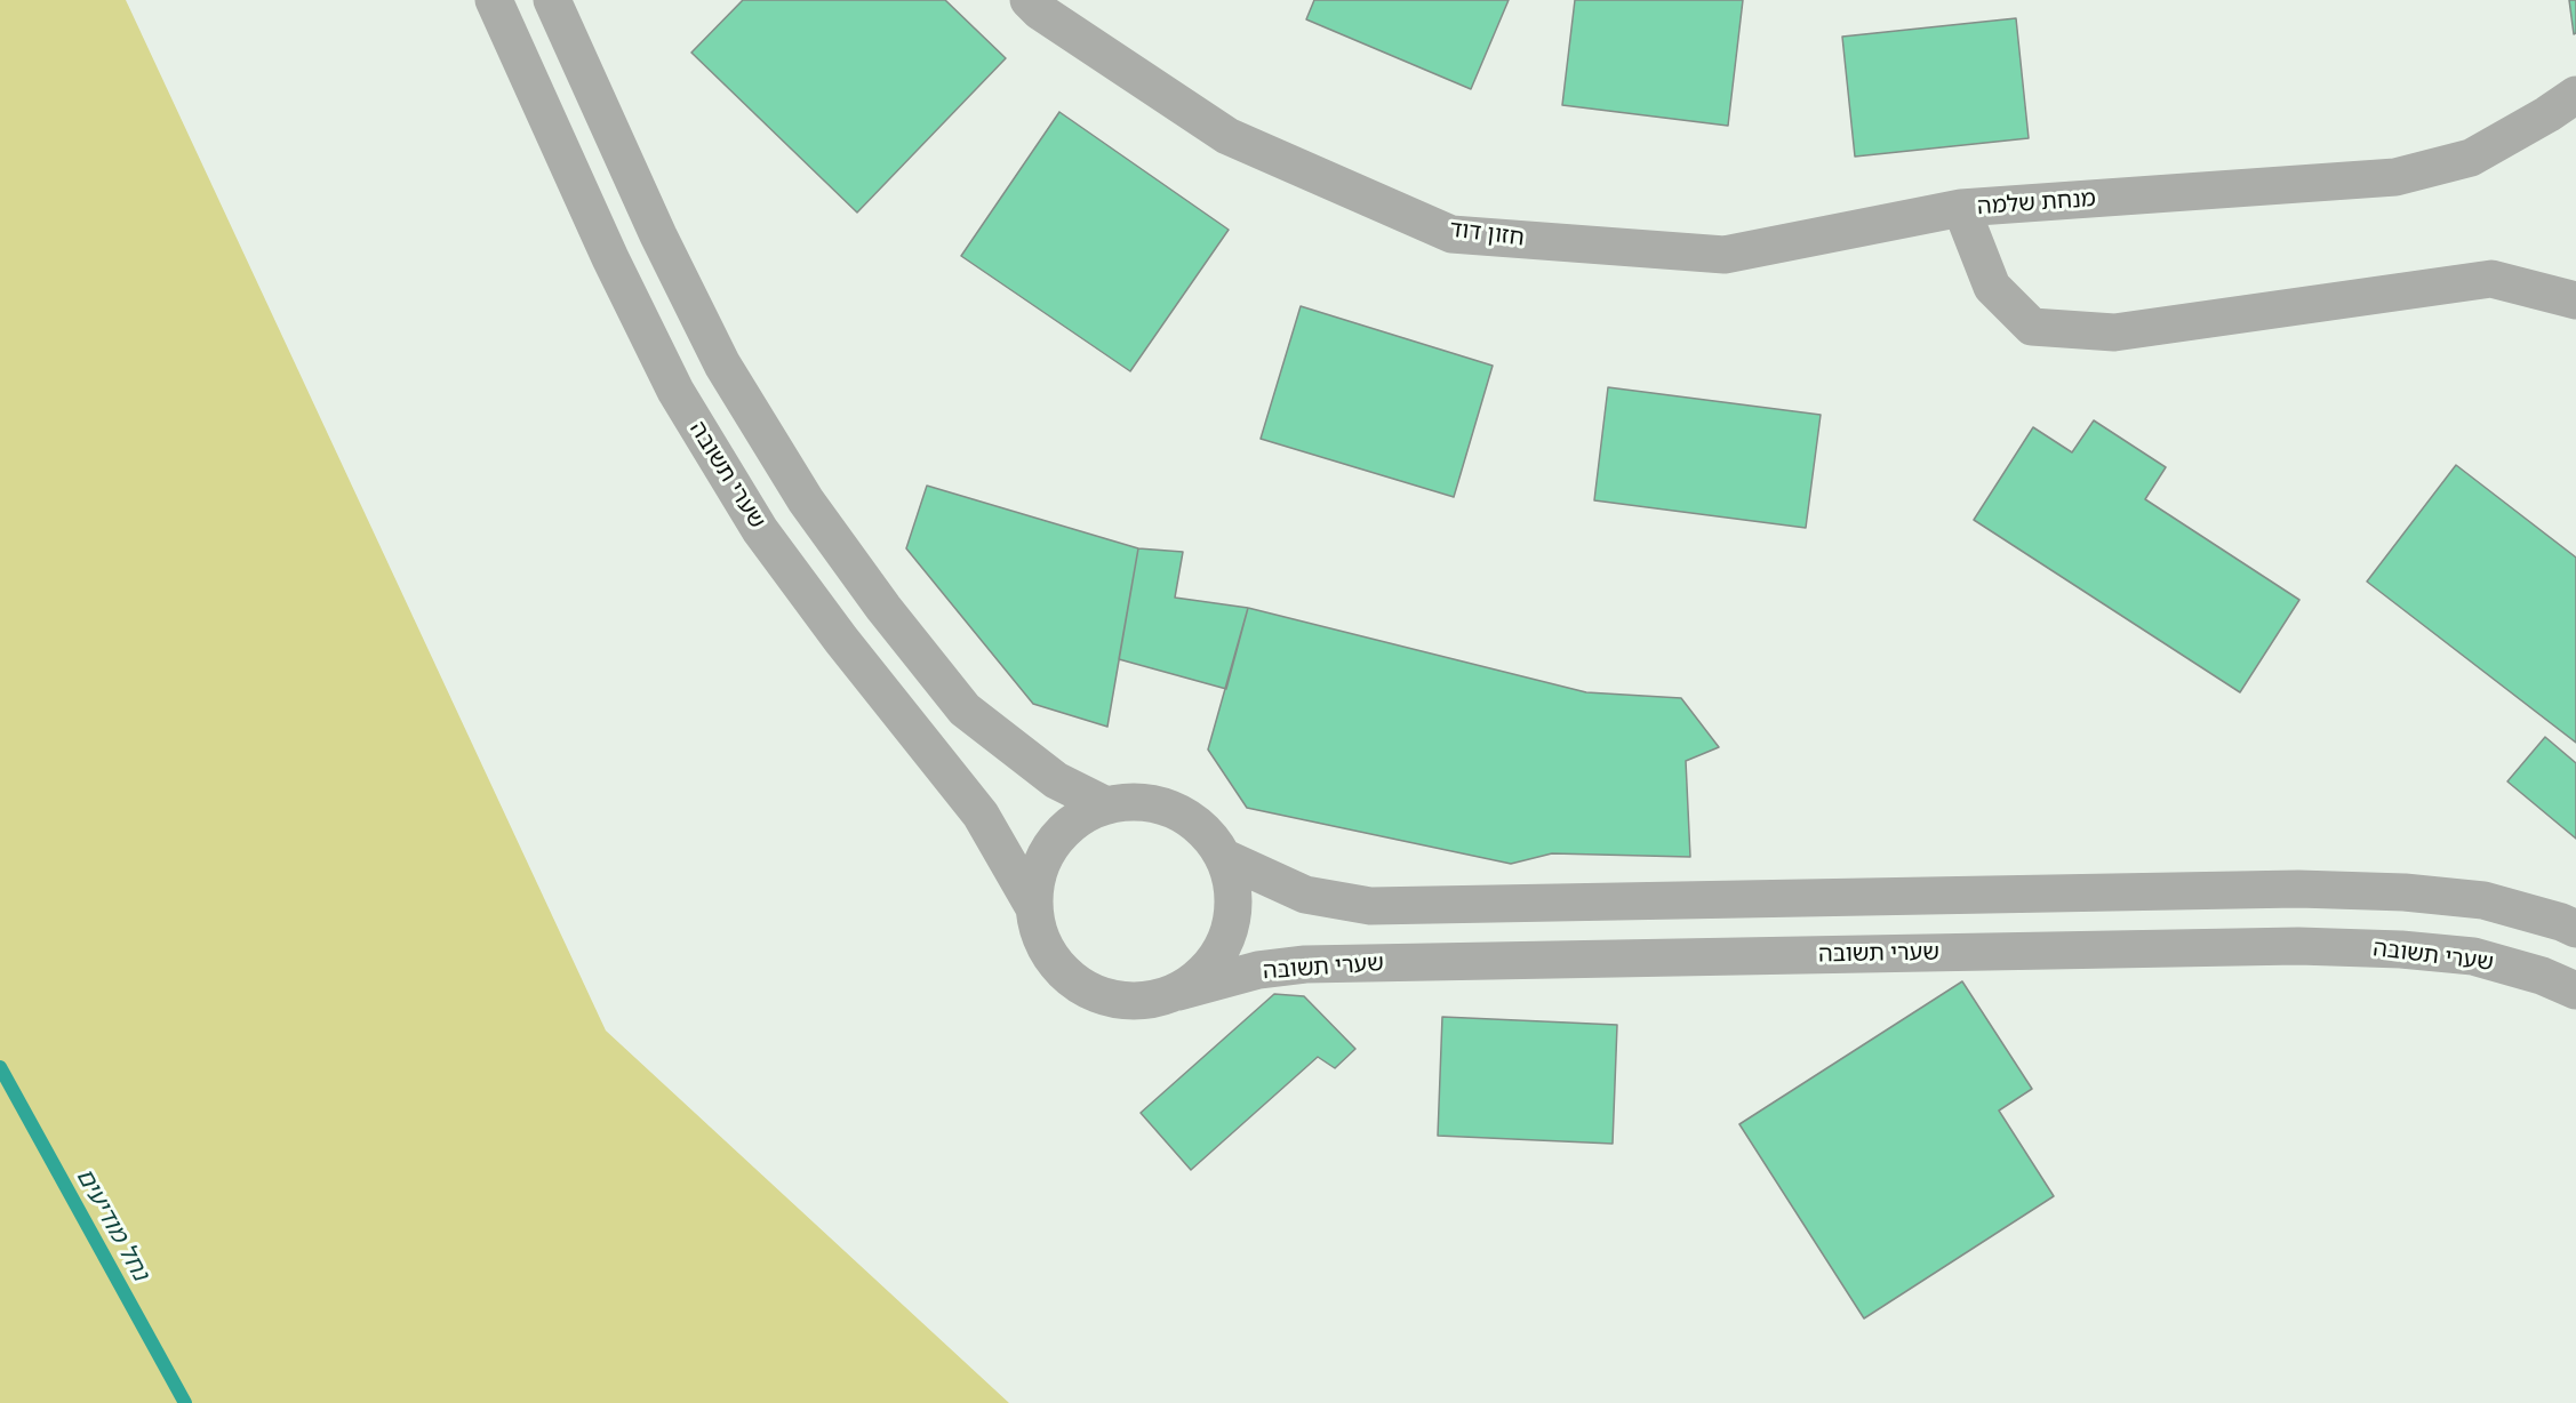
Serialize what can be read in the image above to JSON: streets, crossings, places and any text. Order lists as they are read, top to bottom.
{
  "streets": {
    "street": ["מנחת שלמה", "חזון דוד", "שערי תשובה"]
  },
  "crossings": [
    ["מנחת שלמה", "חזון דוד"]
  ],
  "water": ["נחל מודיעים"]
}
